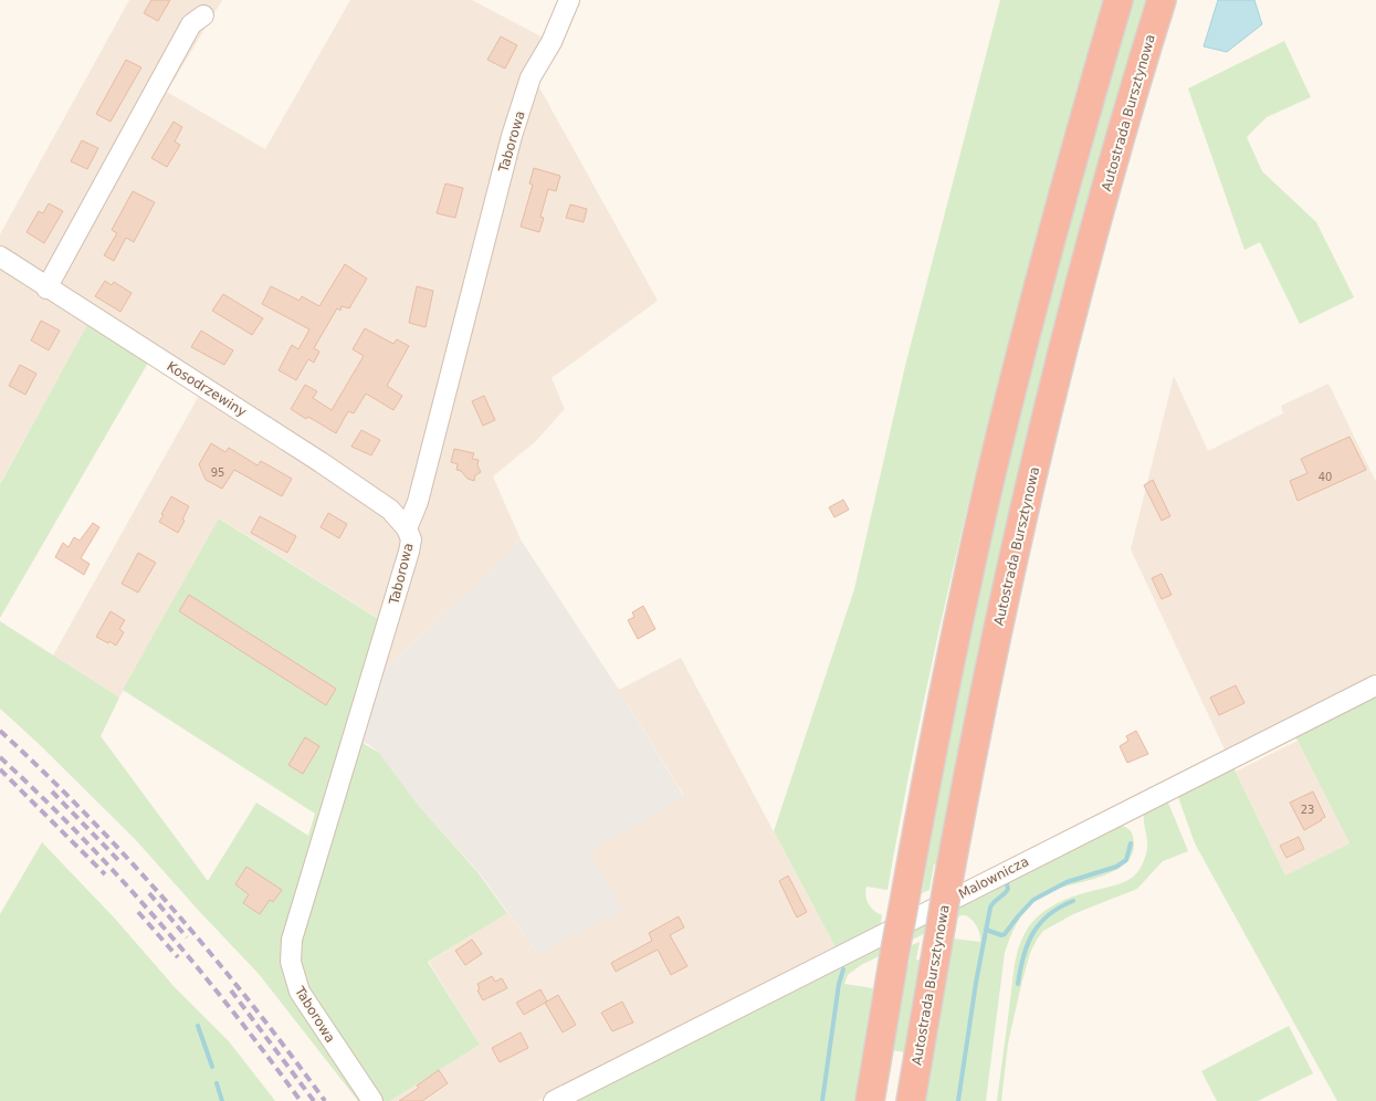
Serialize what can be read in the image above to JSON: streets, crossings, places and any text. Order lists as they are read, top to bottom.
{
  "streets": {
    "highway": ["Autostrada Bursztynowa"],
    "street": ["Taborowa", "Kosodrzewiny", "Malownicza"]
  },
  "crossings": [
    ["Taborowa", "Kosodrzewiny"]
  ],
  "house_numbers": ["95", "40", "23"]
}
